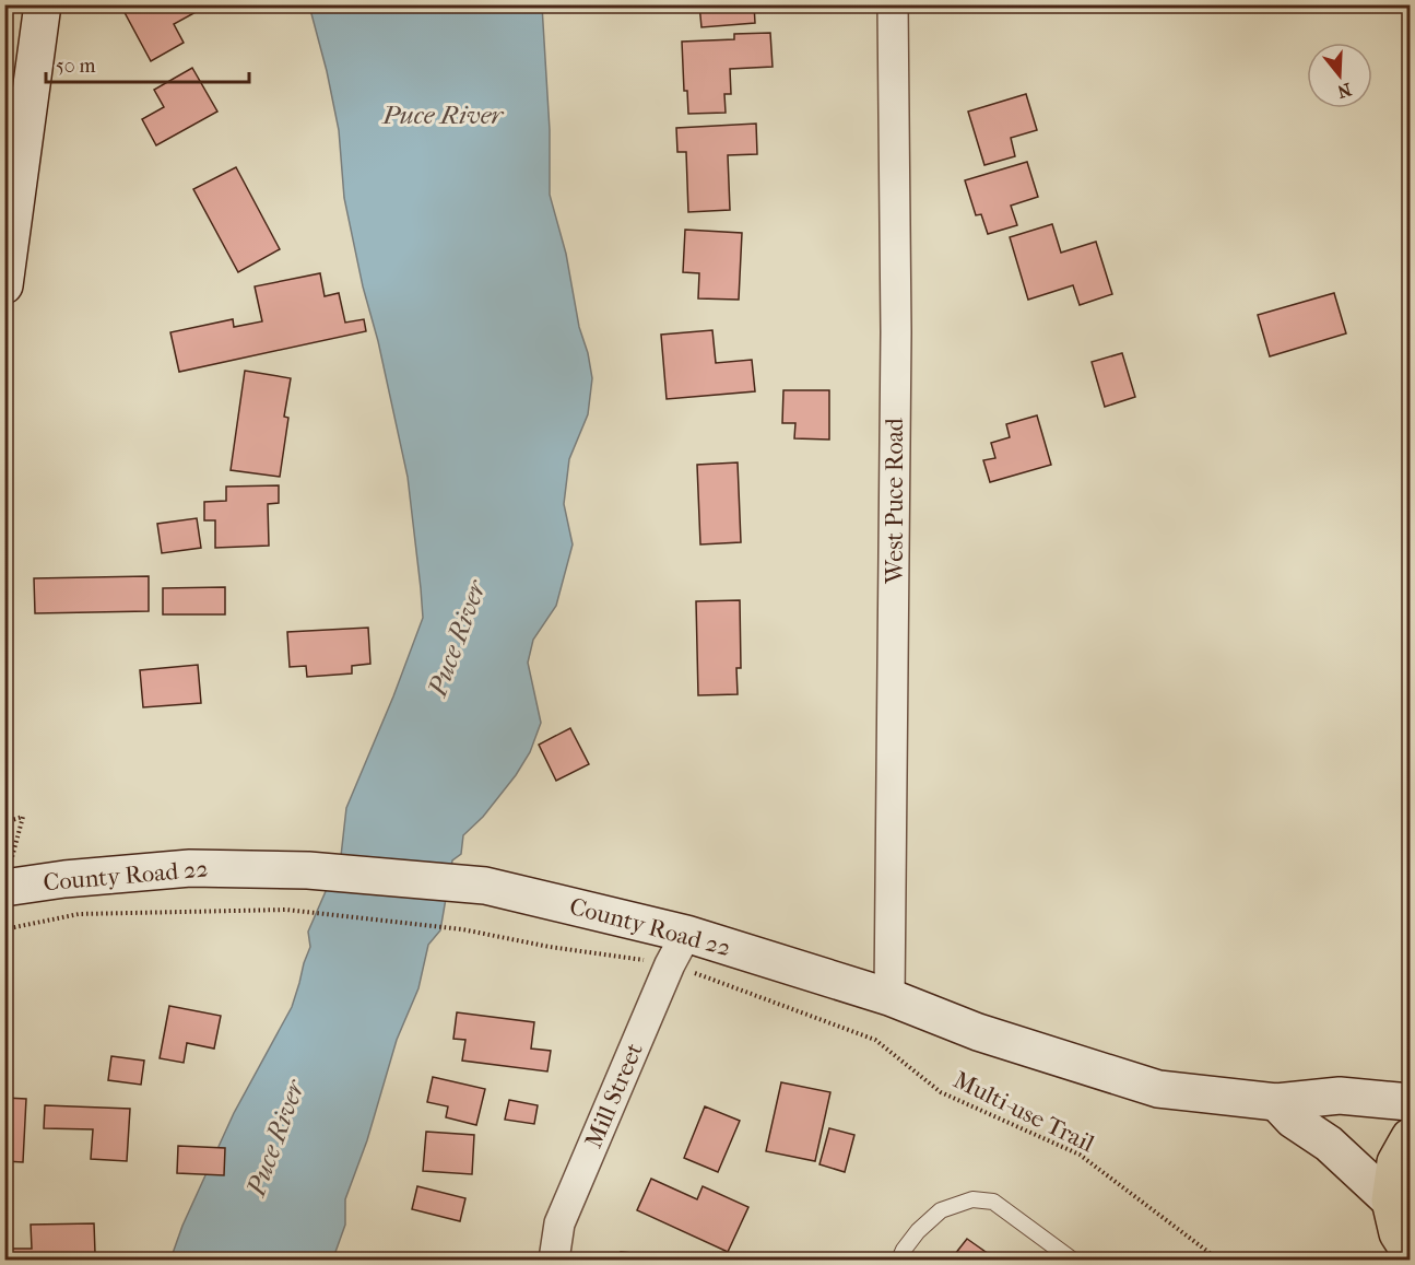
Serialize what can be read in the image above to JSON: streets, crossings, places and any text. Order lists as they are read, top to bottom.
{
  "streets": {
    "main road": ["County Road 22"],
    "street": ["West Puce Road", "Mill Street"],
    "path": ["Multi-use Trail"]
  },
  "crossings": [
    ["West Puce Road", "County Road 22"],
    ["County Road 22", "Mill Street"],
    ["County Road 22", "Multi-use Trail"],
    ["Mill Street", "Multi-use Trail"]
  ],
  "water": ["Puce River"],
  "scale_bar": "50 m",
  "north": "bottom"
}
